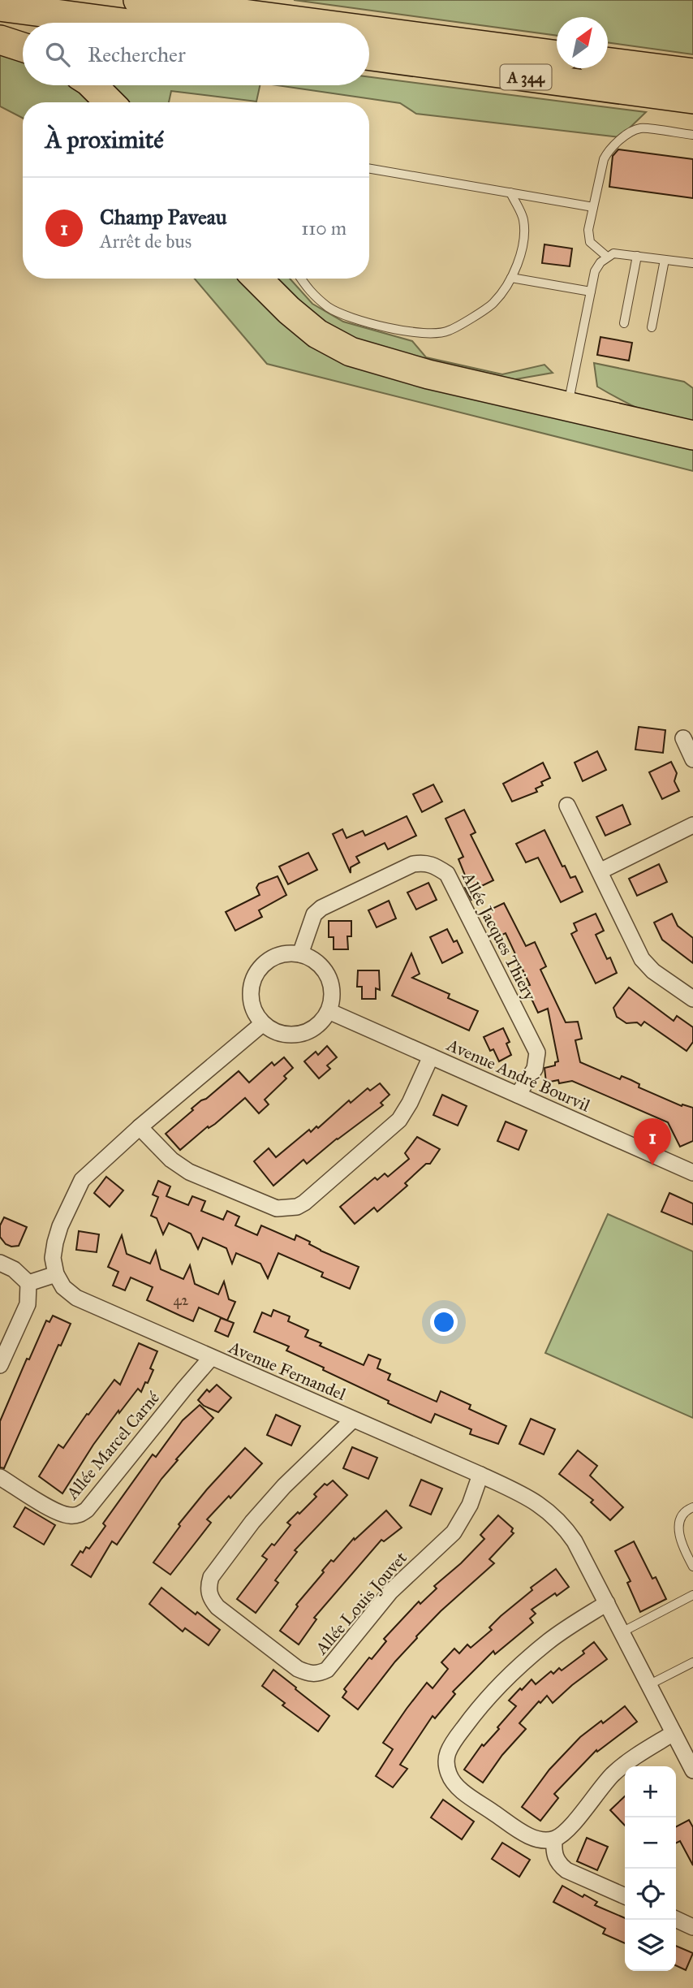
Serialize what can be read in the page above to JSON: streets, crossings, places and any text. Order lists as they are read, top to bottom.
{
  "streets": {
    "highway": ["A 344"],
    "street": [
      "Allée Jacques Thiery",
      "Avenue André Bourvil",
      "Avenue Fernandel",
      "Allée Marcel Carné",
      "Allée Louis Jouvet"
    ]
  },
  "crossings": [
    ["Allée Jacques Thiery", "Avenue André Bourvil"],
    ["Avenue Fernandel", "Allée Marcel Carné"],
    ["Avenue Fernandel", "Allée Louis Jouvet"]
  ],
  "house_numbers": ["42"],
  "north": "top right",
  "page": {
    "search": "Rechercher",
    "heading": "À proximité",
    "list": [
      {
        "mark": "1",
        "name": "Champ Paveau",
        "note": "Arrêt de bus",
        "value": "110 m"
      }
    ],
    "pins": "1",
    "map_buttons": ["+", "−"]
  }
}
